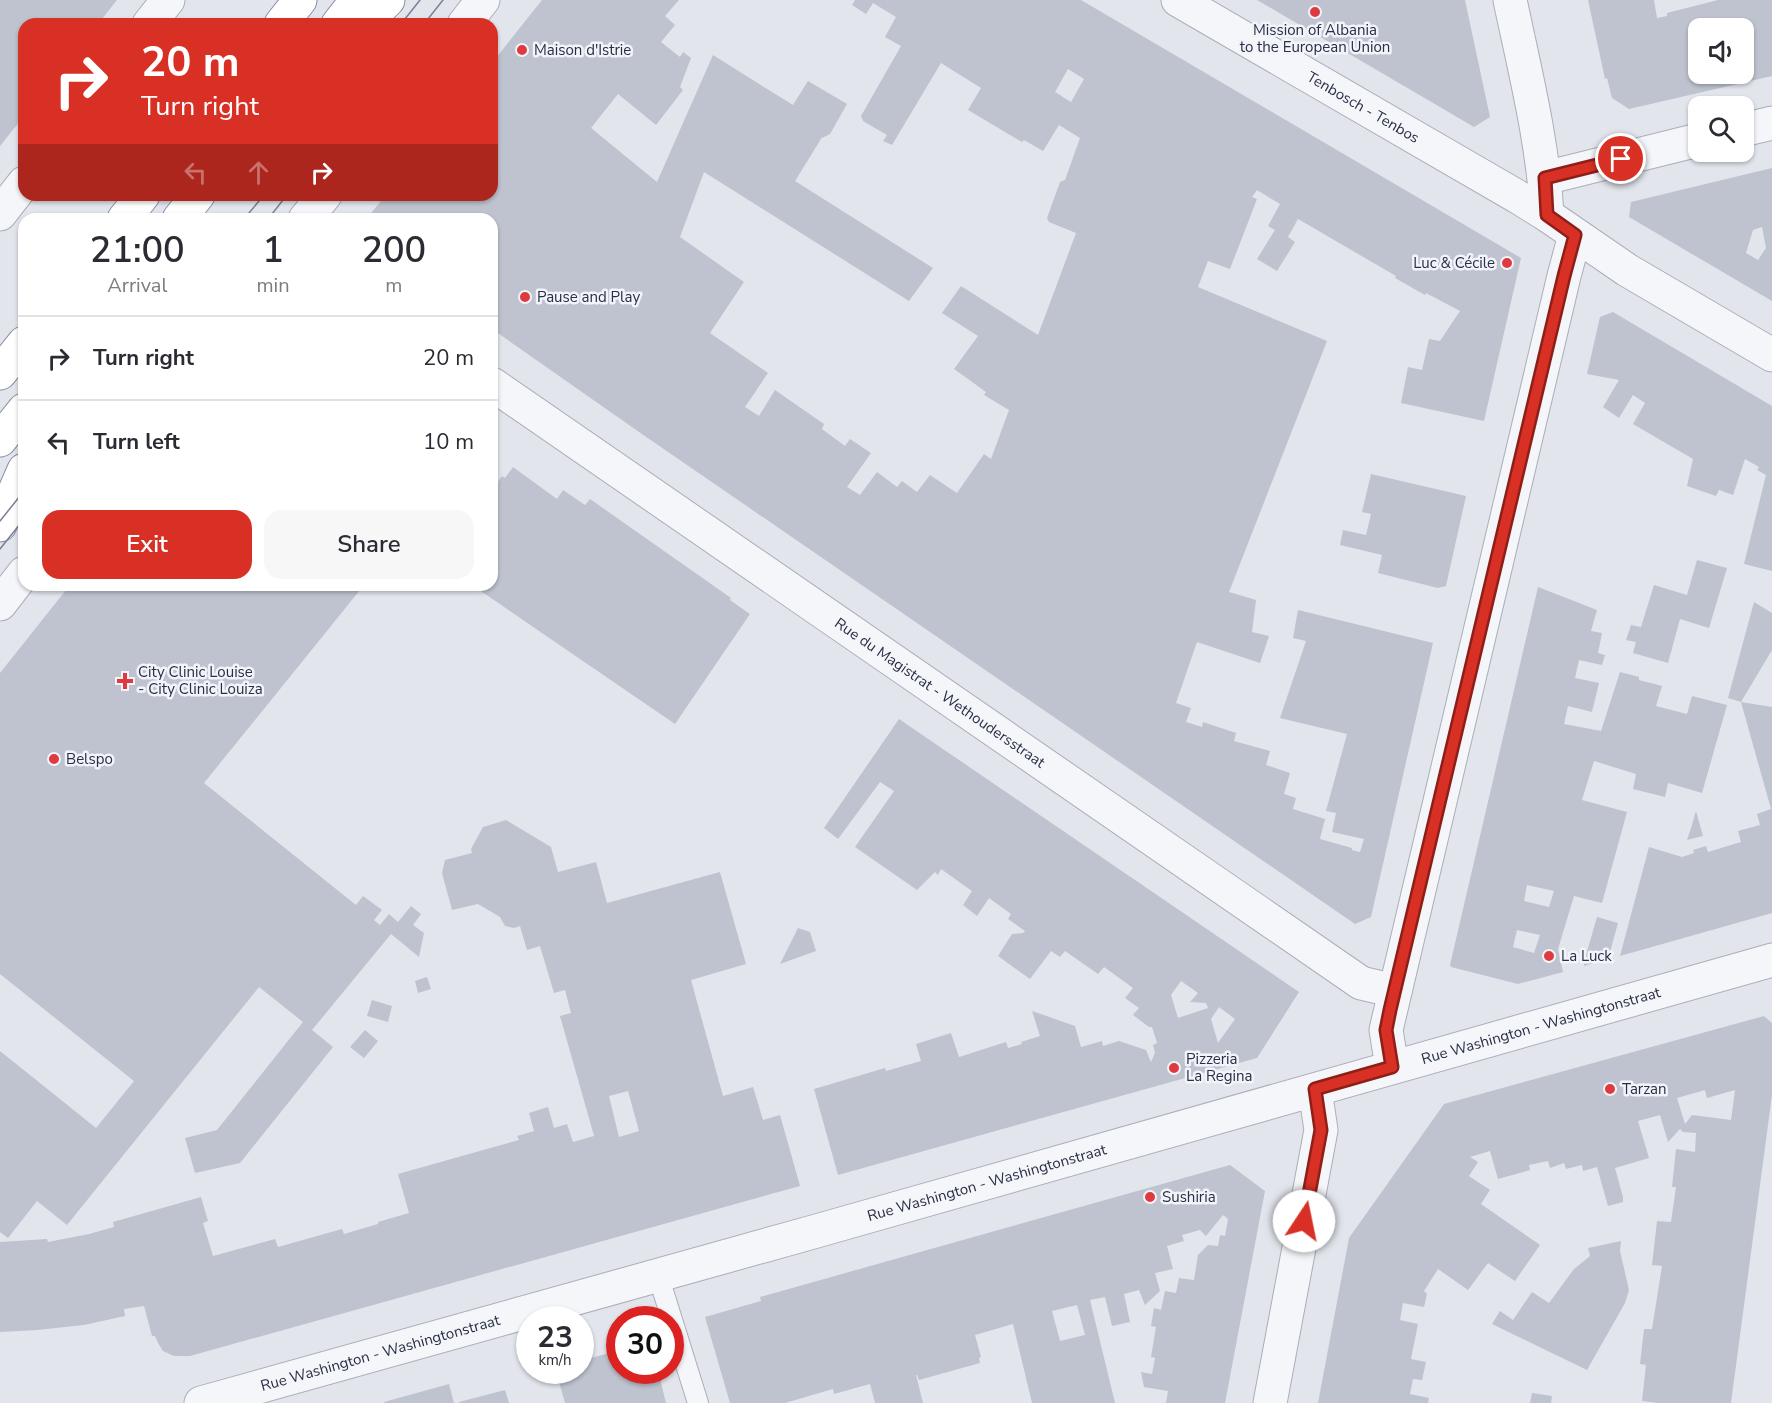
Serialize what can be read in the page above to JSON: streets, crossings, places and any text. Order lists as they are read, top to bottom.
{
  "streets": {
    "street": ["Tenbosch - Tenbos", "Rue du Magistrat - Wethoudersstraat", "Rue Washington - Washingtonstraat"]
  },
  "places": {
    "other": [
      "Mission of Albania to the European Union",
      "Maison d'Istrie",
      "Luc & Cécile",
      "Pause and Play",
      "Belspo",
      "La Luck",
      "Pizzeria La Regina",
      "Tarzan",
      "Sushiria"
    ],
    "health": ["City Clinic Louise - City Clinic Louiza"]
  },
  "page": {
    "turn": ["20 m", "Turn right"],
    "eta": [
      "21:00",
      "Arrival",
      "1",
      "min",
      "200",
      "m"
    ],
    "list": [
      {
        "name": "Turn right",
        "value": "20 m"
      },
      {
        "name": "Turn left",
        "value": "10 m"
      }
    ],
    "buttons": ["Exit", "Share"],
    "speed": "23 km/h",
    "limit": "30"
  }
}
